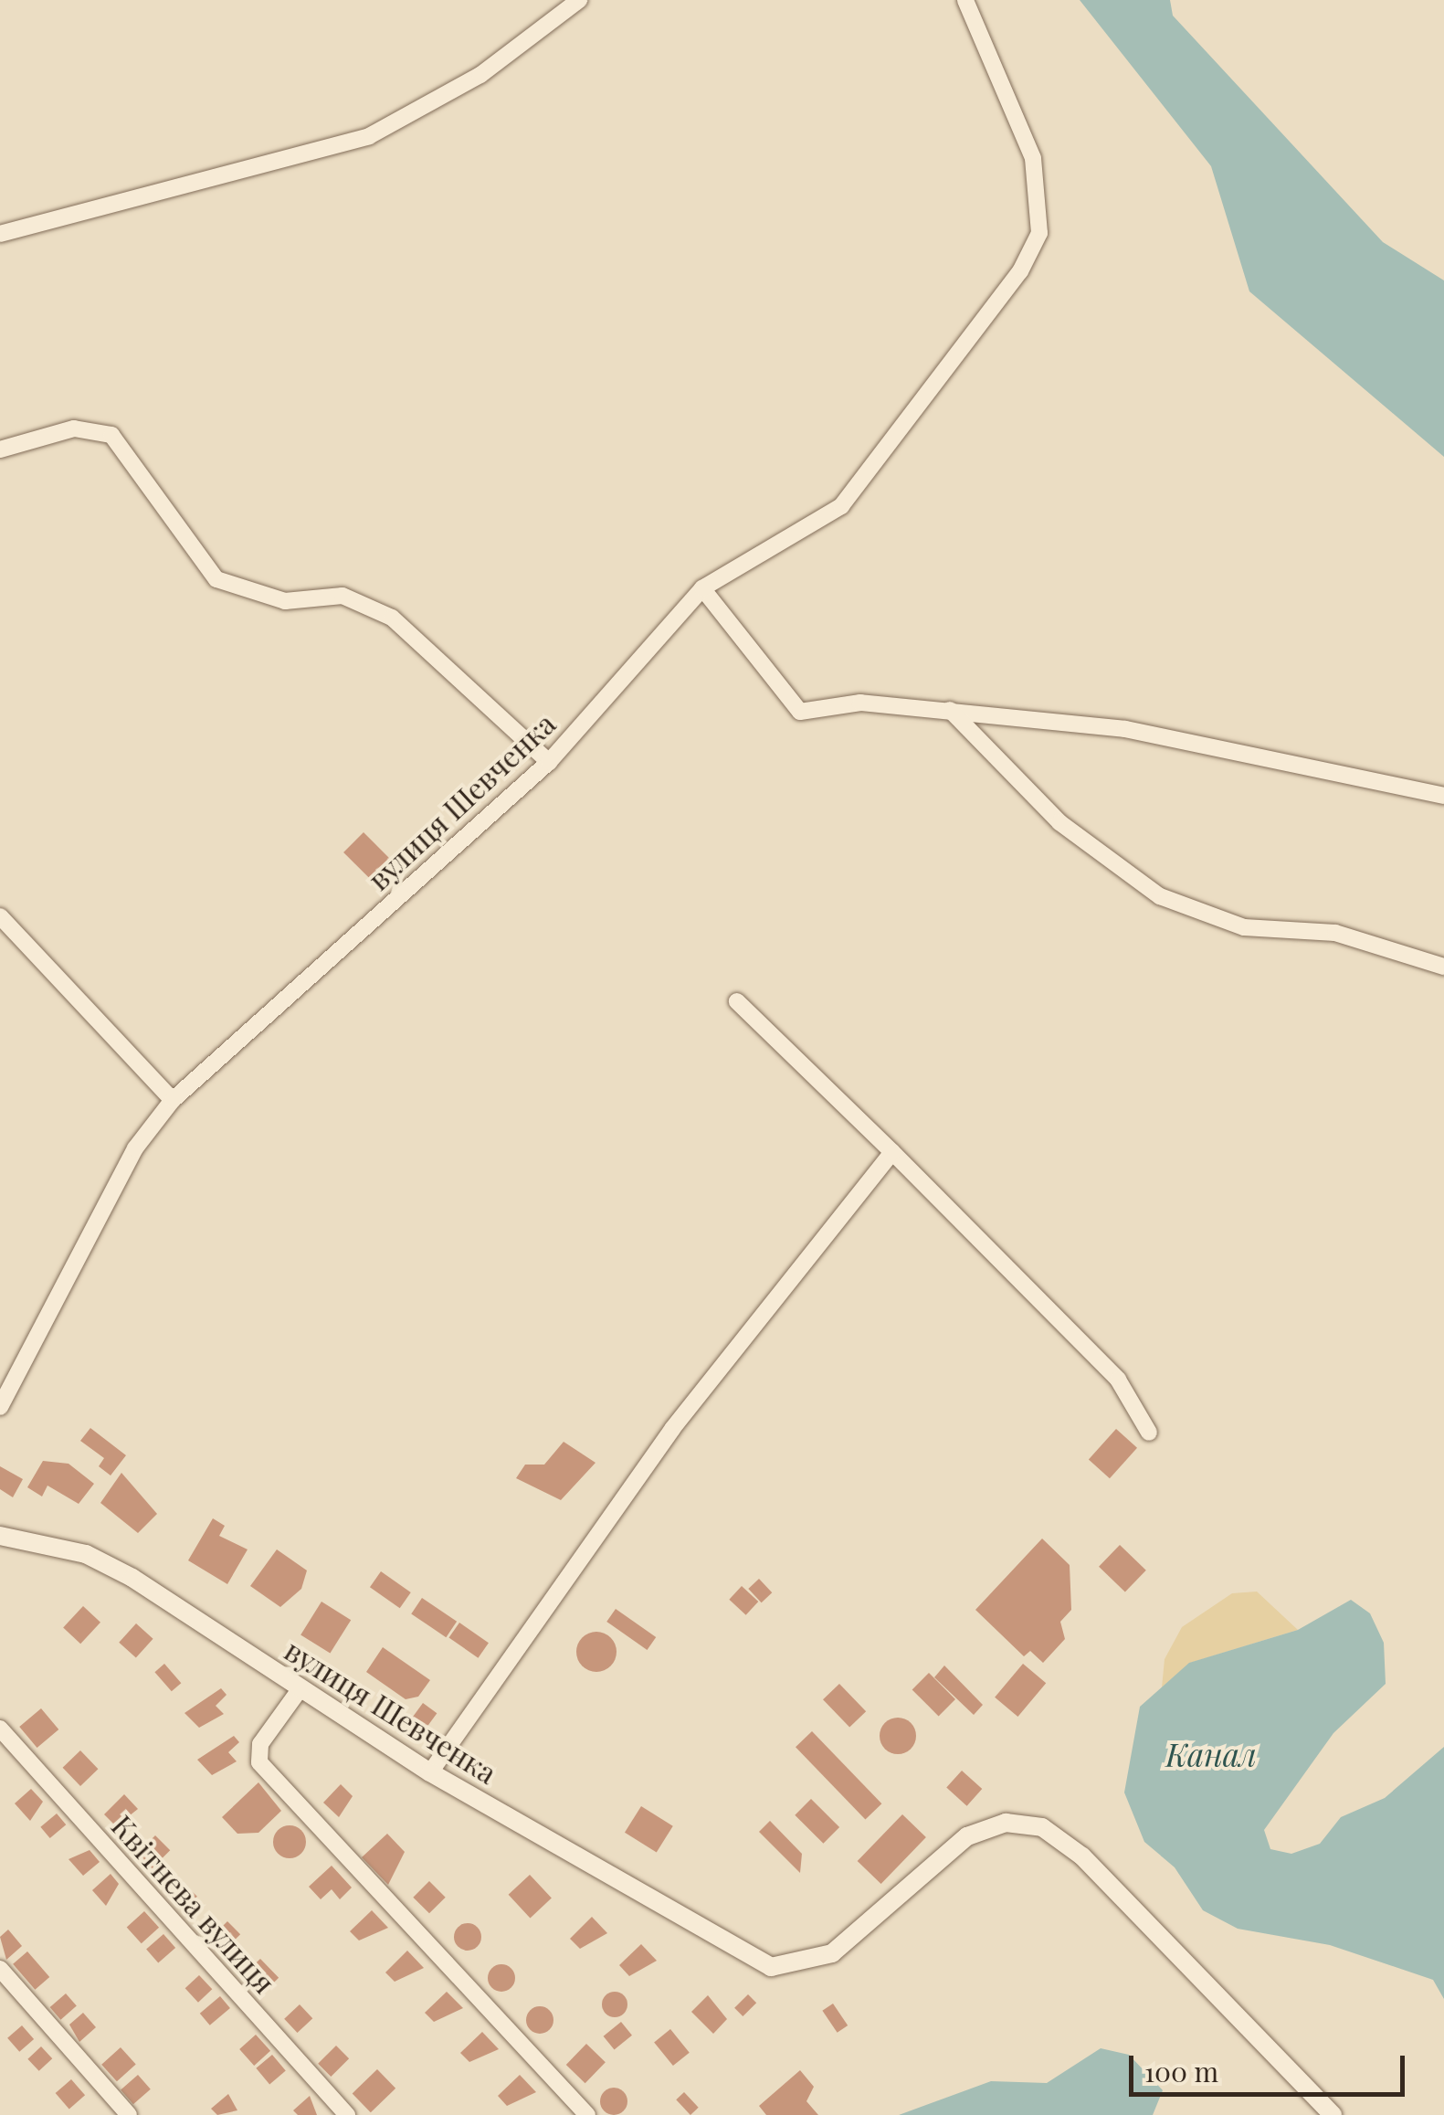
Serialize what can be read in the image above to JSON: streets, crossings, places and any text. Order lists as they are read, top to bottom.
{
  "streets": {
    "street": ["вулиця Шевченка", "Квітнева вулиця"]
  },
  "water": ["Канал"],
  "scale_bar": "100 m"
}
